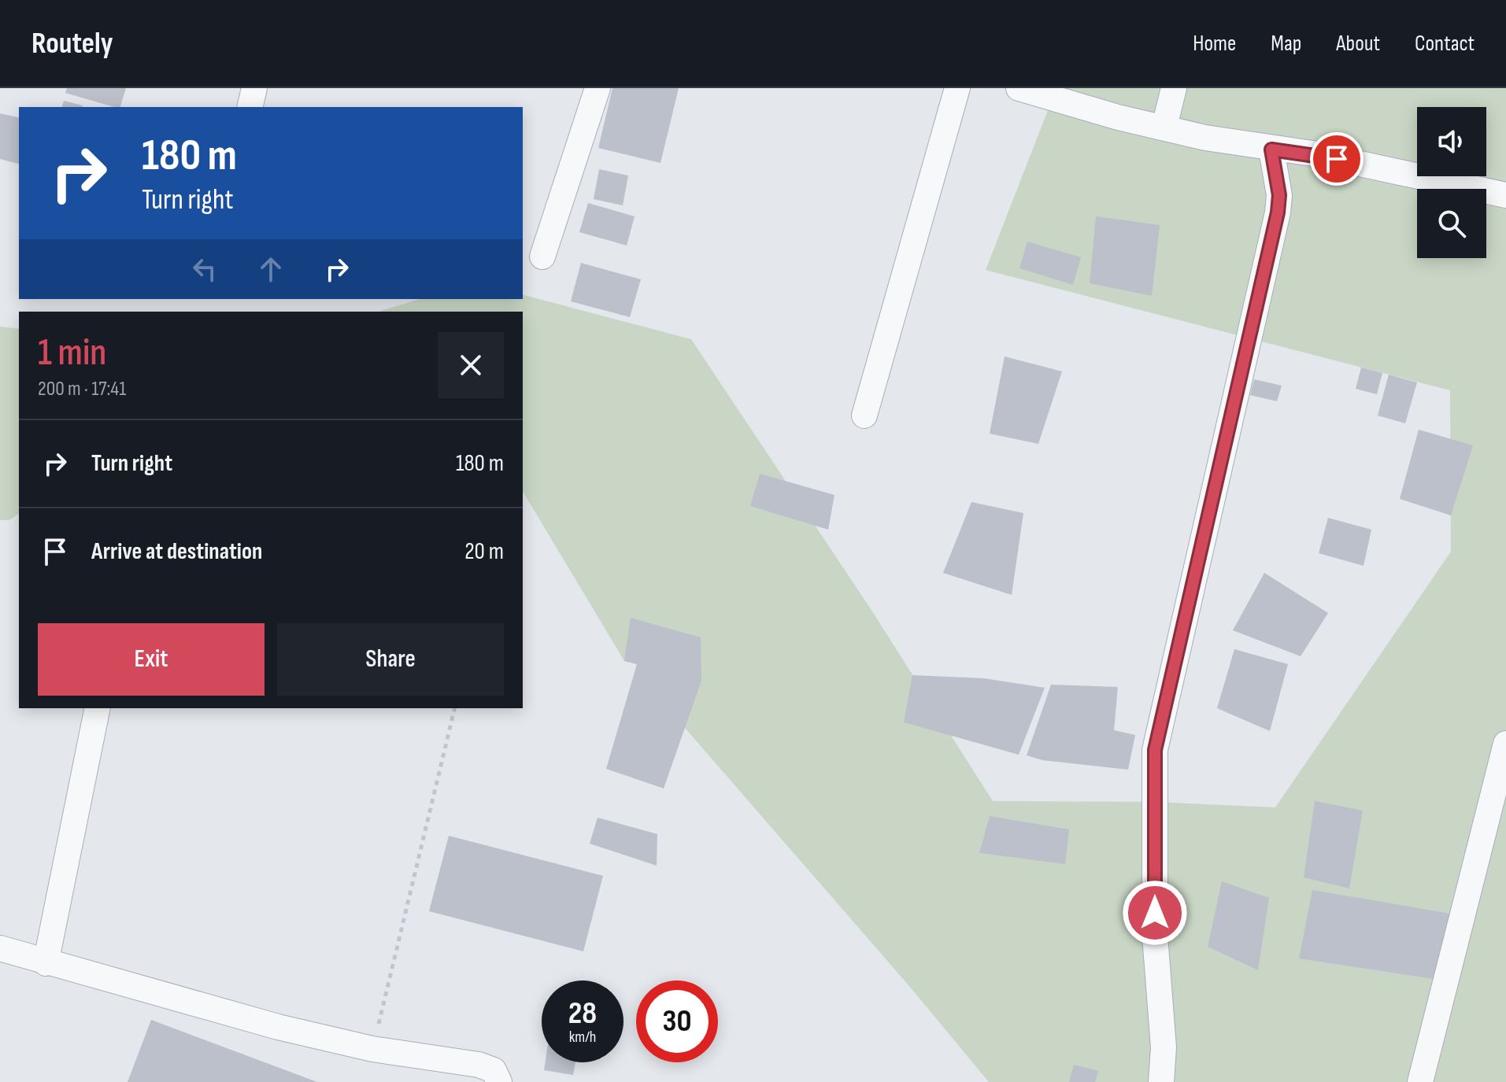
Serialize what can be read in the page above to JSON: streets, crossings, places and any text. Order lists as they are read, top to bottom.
{
  "page": {
    "header": "Routely",
    "nav": [
      "Home",
      "Map",
      "About",
      "Contact"
    ],
    "turn": ["180 m", "Turn right"],
    "heading": ["1 min", "200 m · 17:41"],
    "list": [
      {
        "name": "Turn right",
        "value": "180 m"
      },
      {
        "name": "Arrive at destination",
        "value": "20 m"
      }
    ],
    "buttons": ["Exit", "Share"],
    "speed": "28 km/h",
    "limit": "30"
  }
}
